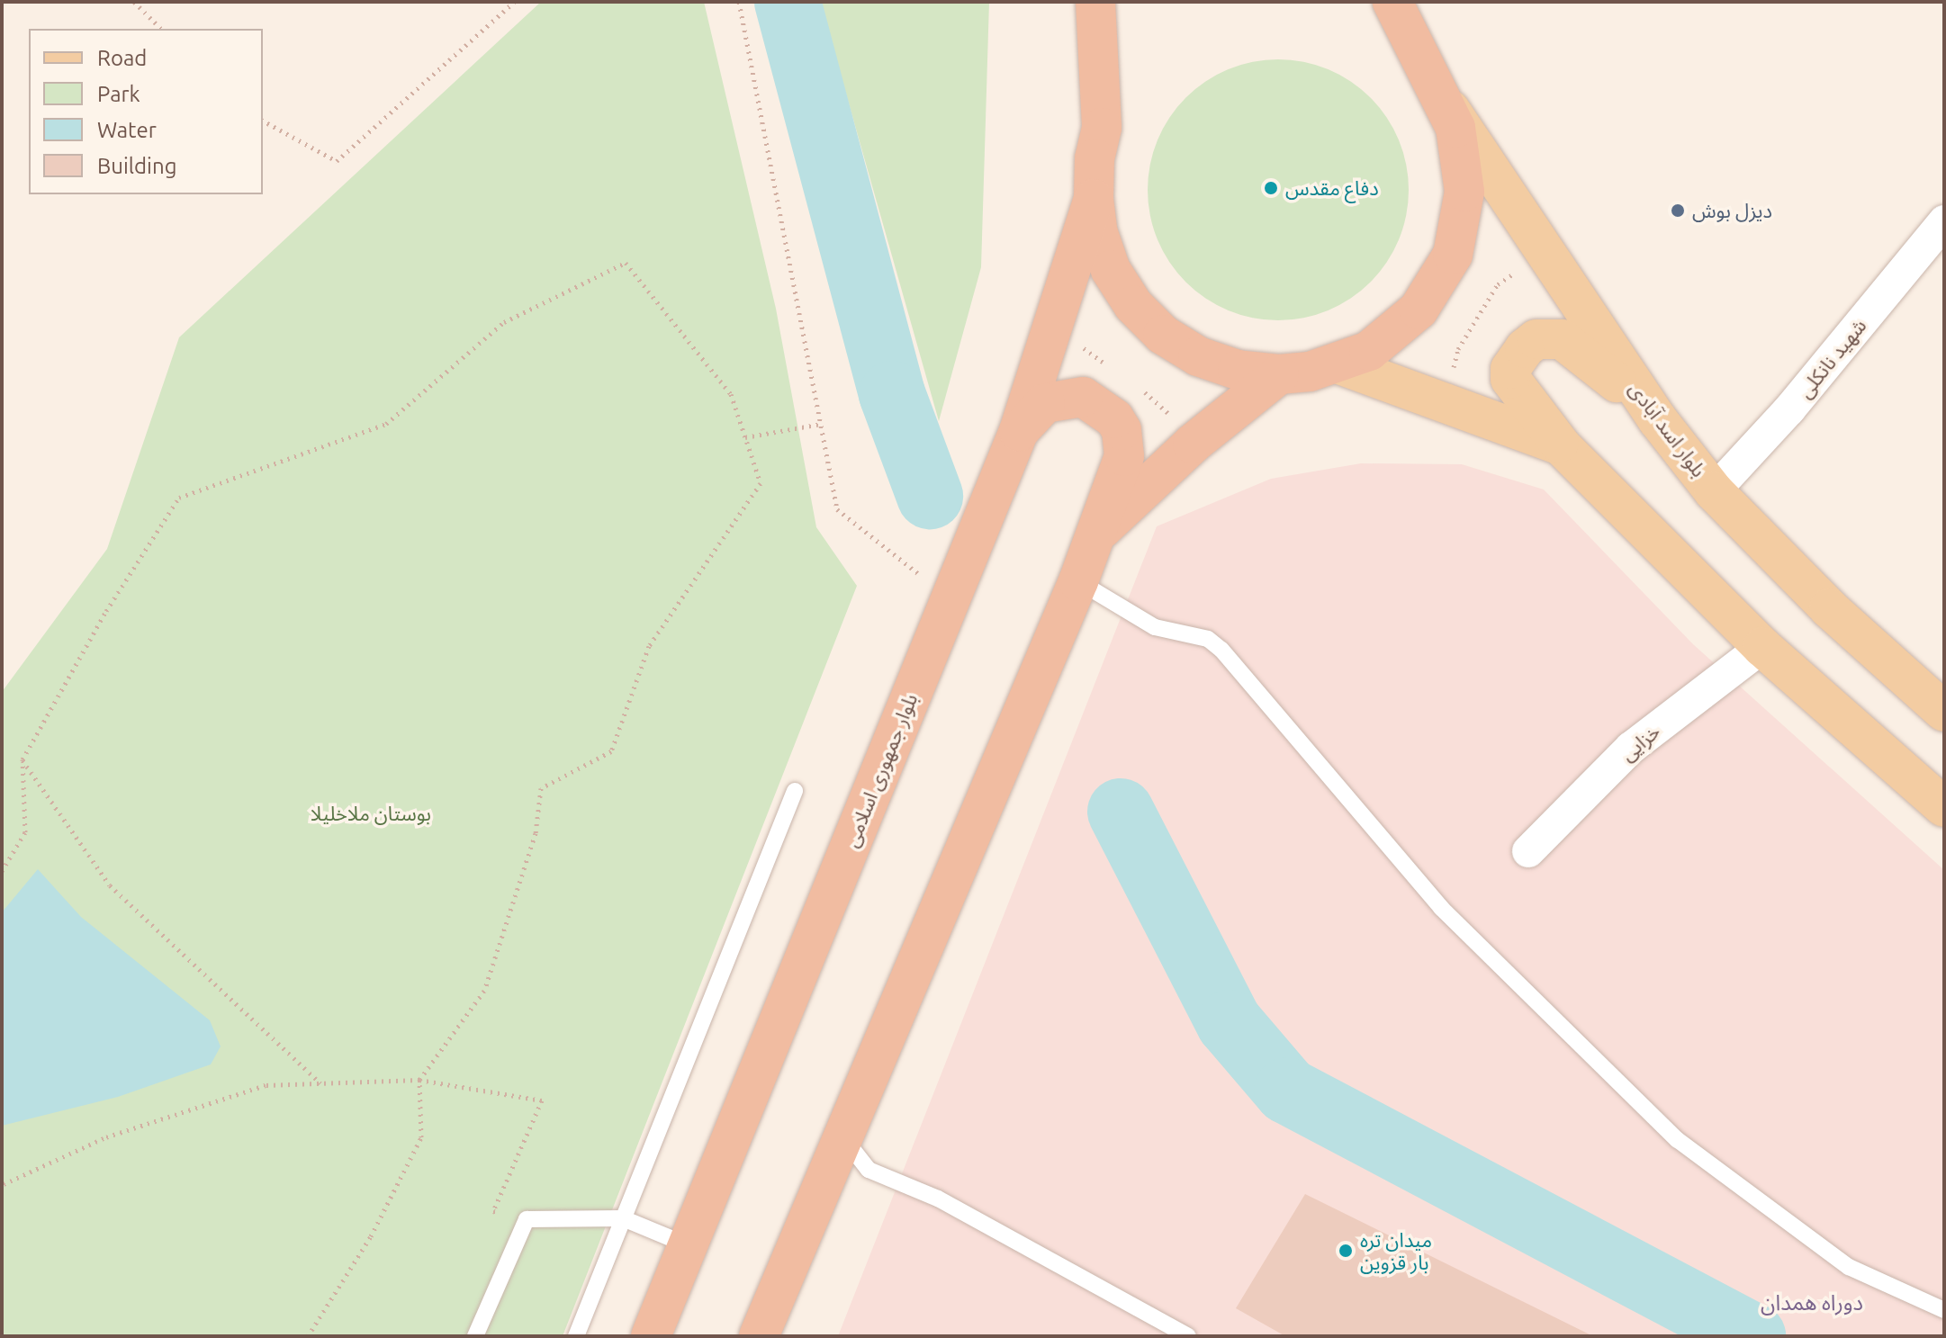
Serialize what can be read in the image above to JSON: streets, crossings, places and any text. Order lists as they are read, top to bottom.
{
  "streets": {
    "highway": ["بلوار جمهوری اسلامی"],
    "main road": ["بلوار اسد آبادی"],
    "street": ["شهید نانکلی", "خزایی"]
  },
  "crossings": [
    ["شهید نانکلی", "بلوار اسد آبادی"]
  ],
  "districts": ["دوراه همدان"],
  "parks": ["بوستان ملاخلیلا"],
  "places": ["دفاع مقدس", "دیزل بوش", "میدان تره بار قزوین"],
  "legend": [
    "Road",
    "Park",
    "Water",
    "Building"
  ]
}
